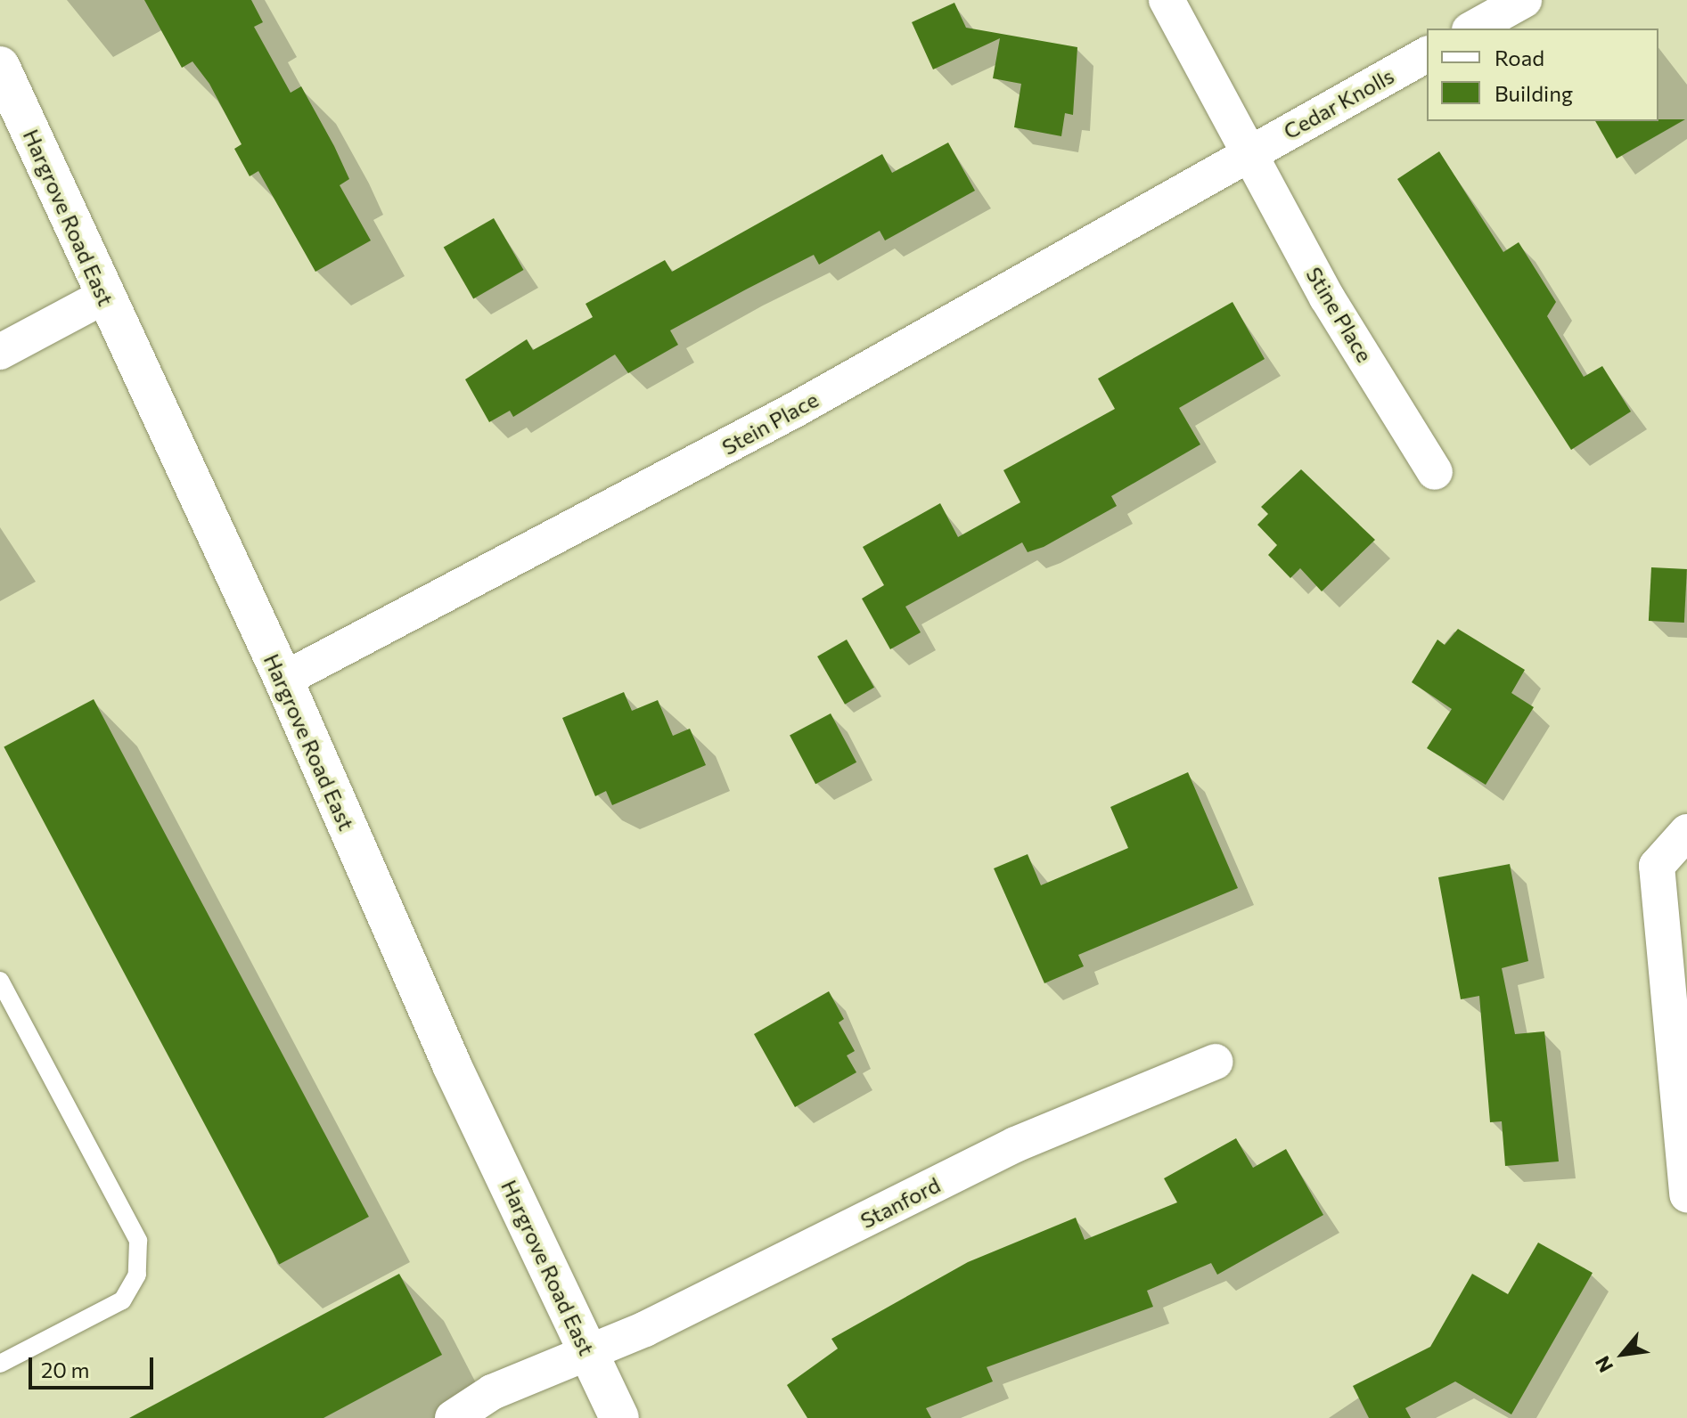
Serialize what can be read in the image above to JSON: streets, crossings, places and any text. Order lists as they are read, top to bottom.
{
  "streets": {
    "main road": ["Hargrove Road East"],
    "street": [
      "Cedar Knolls",
      "Stine Place",
      "Stein Place",
      "Stanford"
    ]
  },
  "crossings": [
    ["Cedar Knolls", "Stine Place"],
    ["Cedar Knolls", "Stein Place"],
    ["Hargrove Road East", "Stein Place"],
    ["Hargrove Road East", "Stanford"],
    ["Stine Place", "Stein Place"]
  ],
  "legend": ["Road", "Building"],
  "scale_bar": "20 m",
  "north": "bottom left"
}
